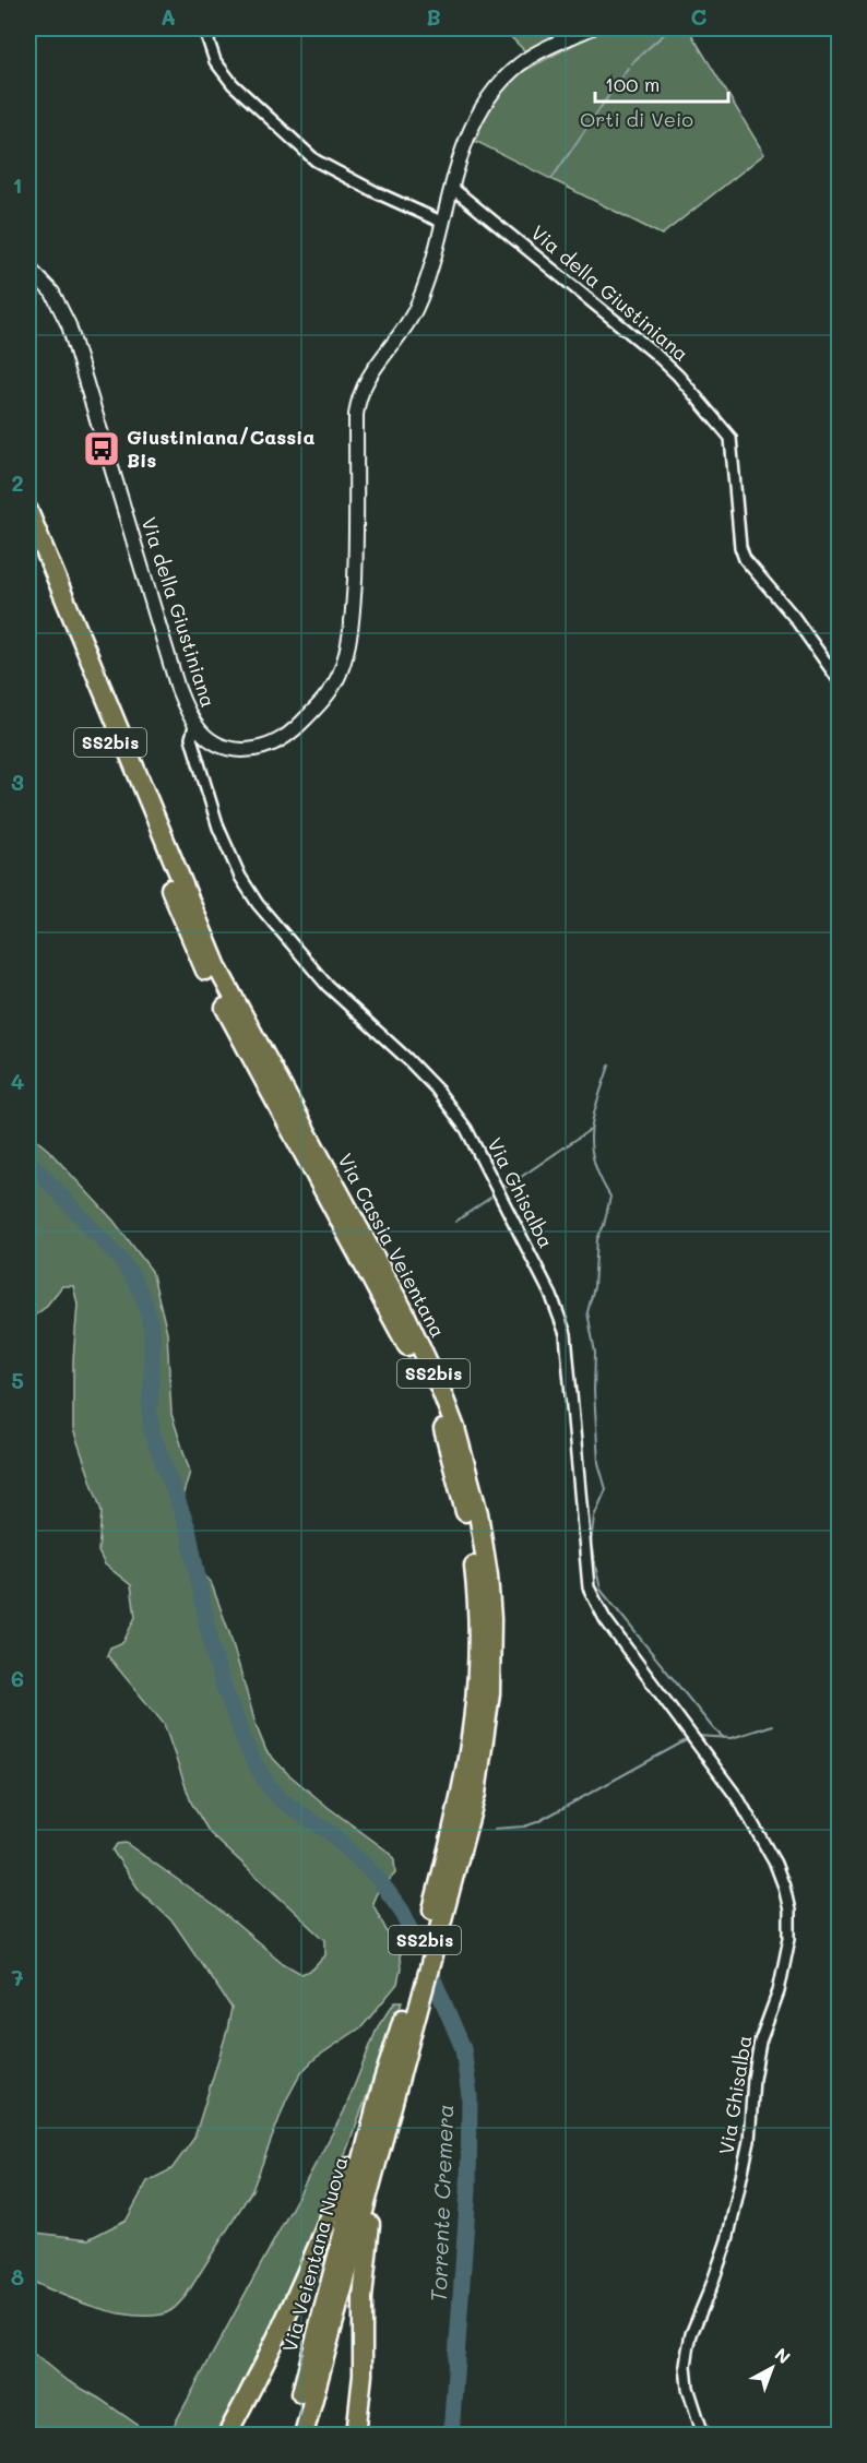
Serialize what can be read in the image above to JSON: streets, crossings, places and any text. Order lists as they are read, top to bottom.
{
  "streets": {
    "highway": ["SS2bis", "Via Cassia Veientana", "Via Veientana Nuova"],
    "street": ["Via della Giustiniana", "Via Ghisalba"]
  },
  "crossings": [
    ["Via della Giustiniana", "Via Ghisalba"],
    ["Via Cassia Veientana", "Via Veientana Nuova"]
  ],
  "water": ["Torrente Cremera"],
  "parks": ["Orti di Veio"],
  "places": {
    "bus stop": ["Giustiniana/Cassia Bis"]
  },
  "scale_bar": "100 m",
  "north": "top right",
  "grid": {
    "columns": ["A", "B", "C"],
    "rows": [
      "1",
      "2",
      "3",
      "4",
      "5",
      "6",
      "7",
      "8"
    ]
  }
}
